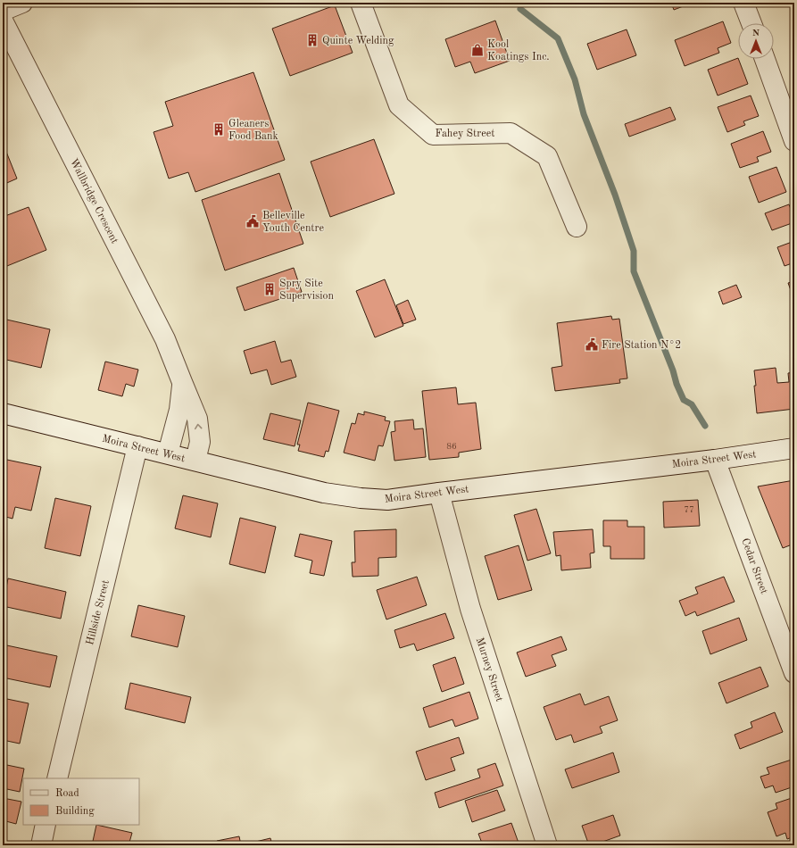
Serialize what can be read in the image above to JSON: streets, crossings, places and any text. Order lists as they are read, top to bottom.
{
  "streets": {
    "street": [
      "Fahey Street",
      "Wallbridge Crescent",
      "Moira Street West",
      "Cedar Street",
      "Hillside Street",
      "Murney Street"
    ]
  },
  "crossings": [
    ["Wallbridge Crescent", "Moira Street West"],
    ["Moira Street West", "Cedar Street"],
    ["Moira Street West", "Hillside Street"],
    ["Moira Street West", "Murney Street"]
  ],
  "places": {
    "building": ["Quinte Welding", "Gleaners Food Bank", "Spry Site Supervision"],
    "shop": ["Kool Koatings Inc."],
    "public building": ["Belleville Youth Centre", "Fire Station N°2"]
  },
  "house_numbers": ["86", "77"],
  "legend": ["Road", "Building"],
  "north": "top"
}
